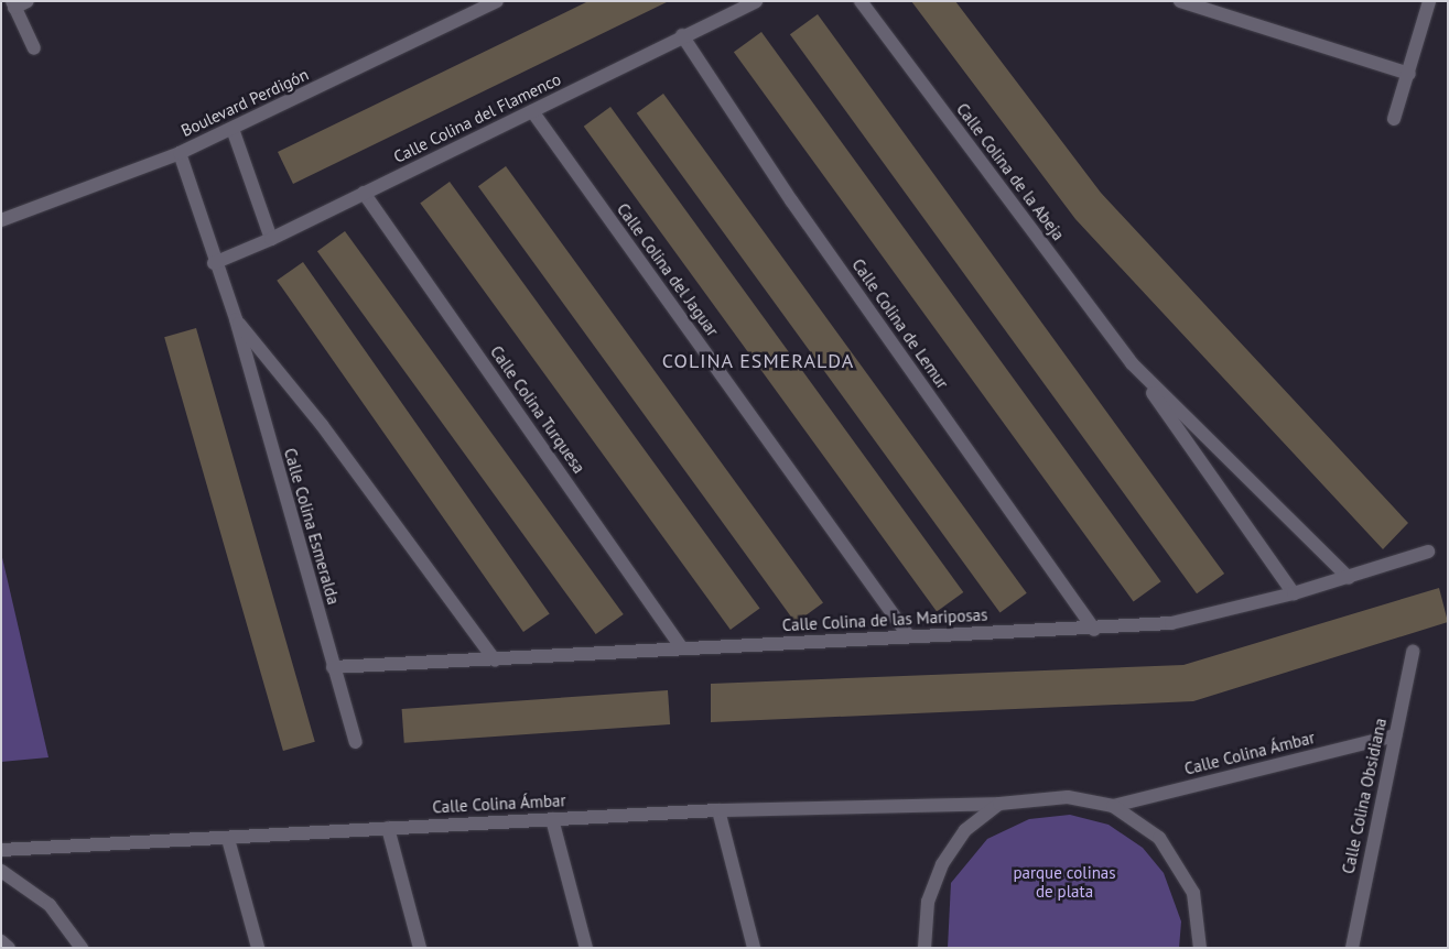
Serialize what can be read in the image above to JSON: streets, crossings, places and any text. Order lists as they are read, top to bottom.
{
  "streets": {
    "street": [
      "Boulevard Perdigón",
      "Calle Colina del Flamenco",
      "Calle Colina de la Abeja",
      "Calle Colina del Jaguar",
      "Calle Colina de Lemur",
      "Calle Colina Turquesa",
      "Calle Colina Esmeralda",
      "Calle Colina de las Mariposas",
      "Calle Colina Ámbar",
      "Calle Colina Obsidiana"
    ]
  },
  "crossings": [
    ["Boulevard Perdigón", "Calle Colina Esmeralda"],
    ["Calle Colina del Flamenco", "Calle Colina del Jaguar"],
    ["Calle Colina del Flamenco", "Calle Colina de Lemur"],
    ["Calle Colina del Flamenco", "Calle Colina Turquesa"],
    ["Calle Colina del Flamenco", "Calle Colina Esmeralda"],
    ["Calle Colina de la Abeja", "Calle Colina de las Mariposas"],
    ["Calle Colina del Jaguar", "Calle Colina de las Mariposas"],
    ["Calle Colina de Lemur", "Calle Colina de las Mariposas"],
    ["Calle Colina Turquesa", "Calle Colina de las Mariposas"],
    ["Calle Colina Esmeralda", "Calle Colina de las Mariposas"],
    ["Calle Colina Ámbar", "Calle Colina Obsidiana"]
  ],
  "districts": ["COLINA ESMERALDA"],
  "parks": ["parque colinas de plata"]
}
